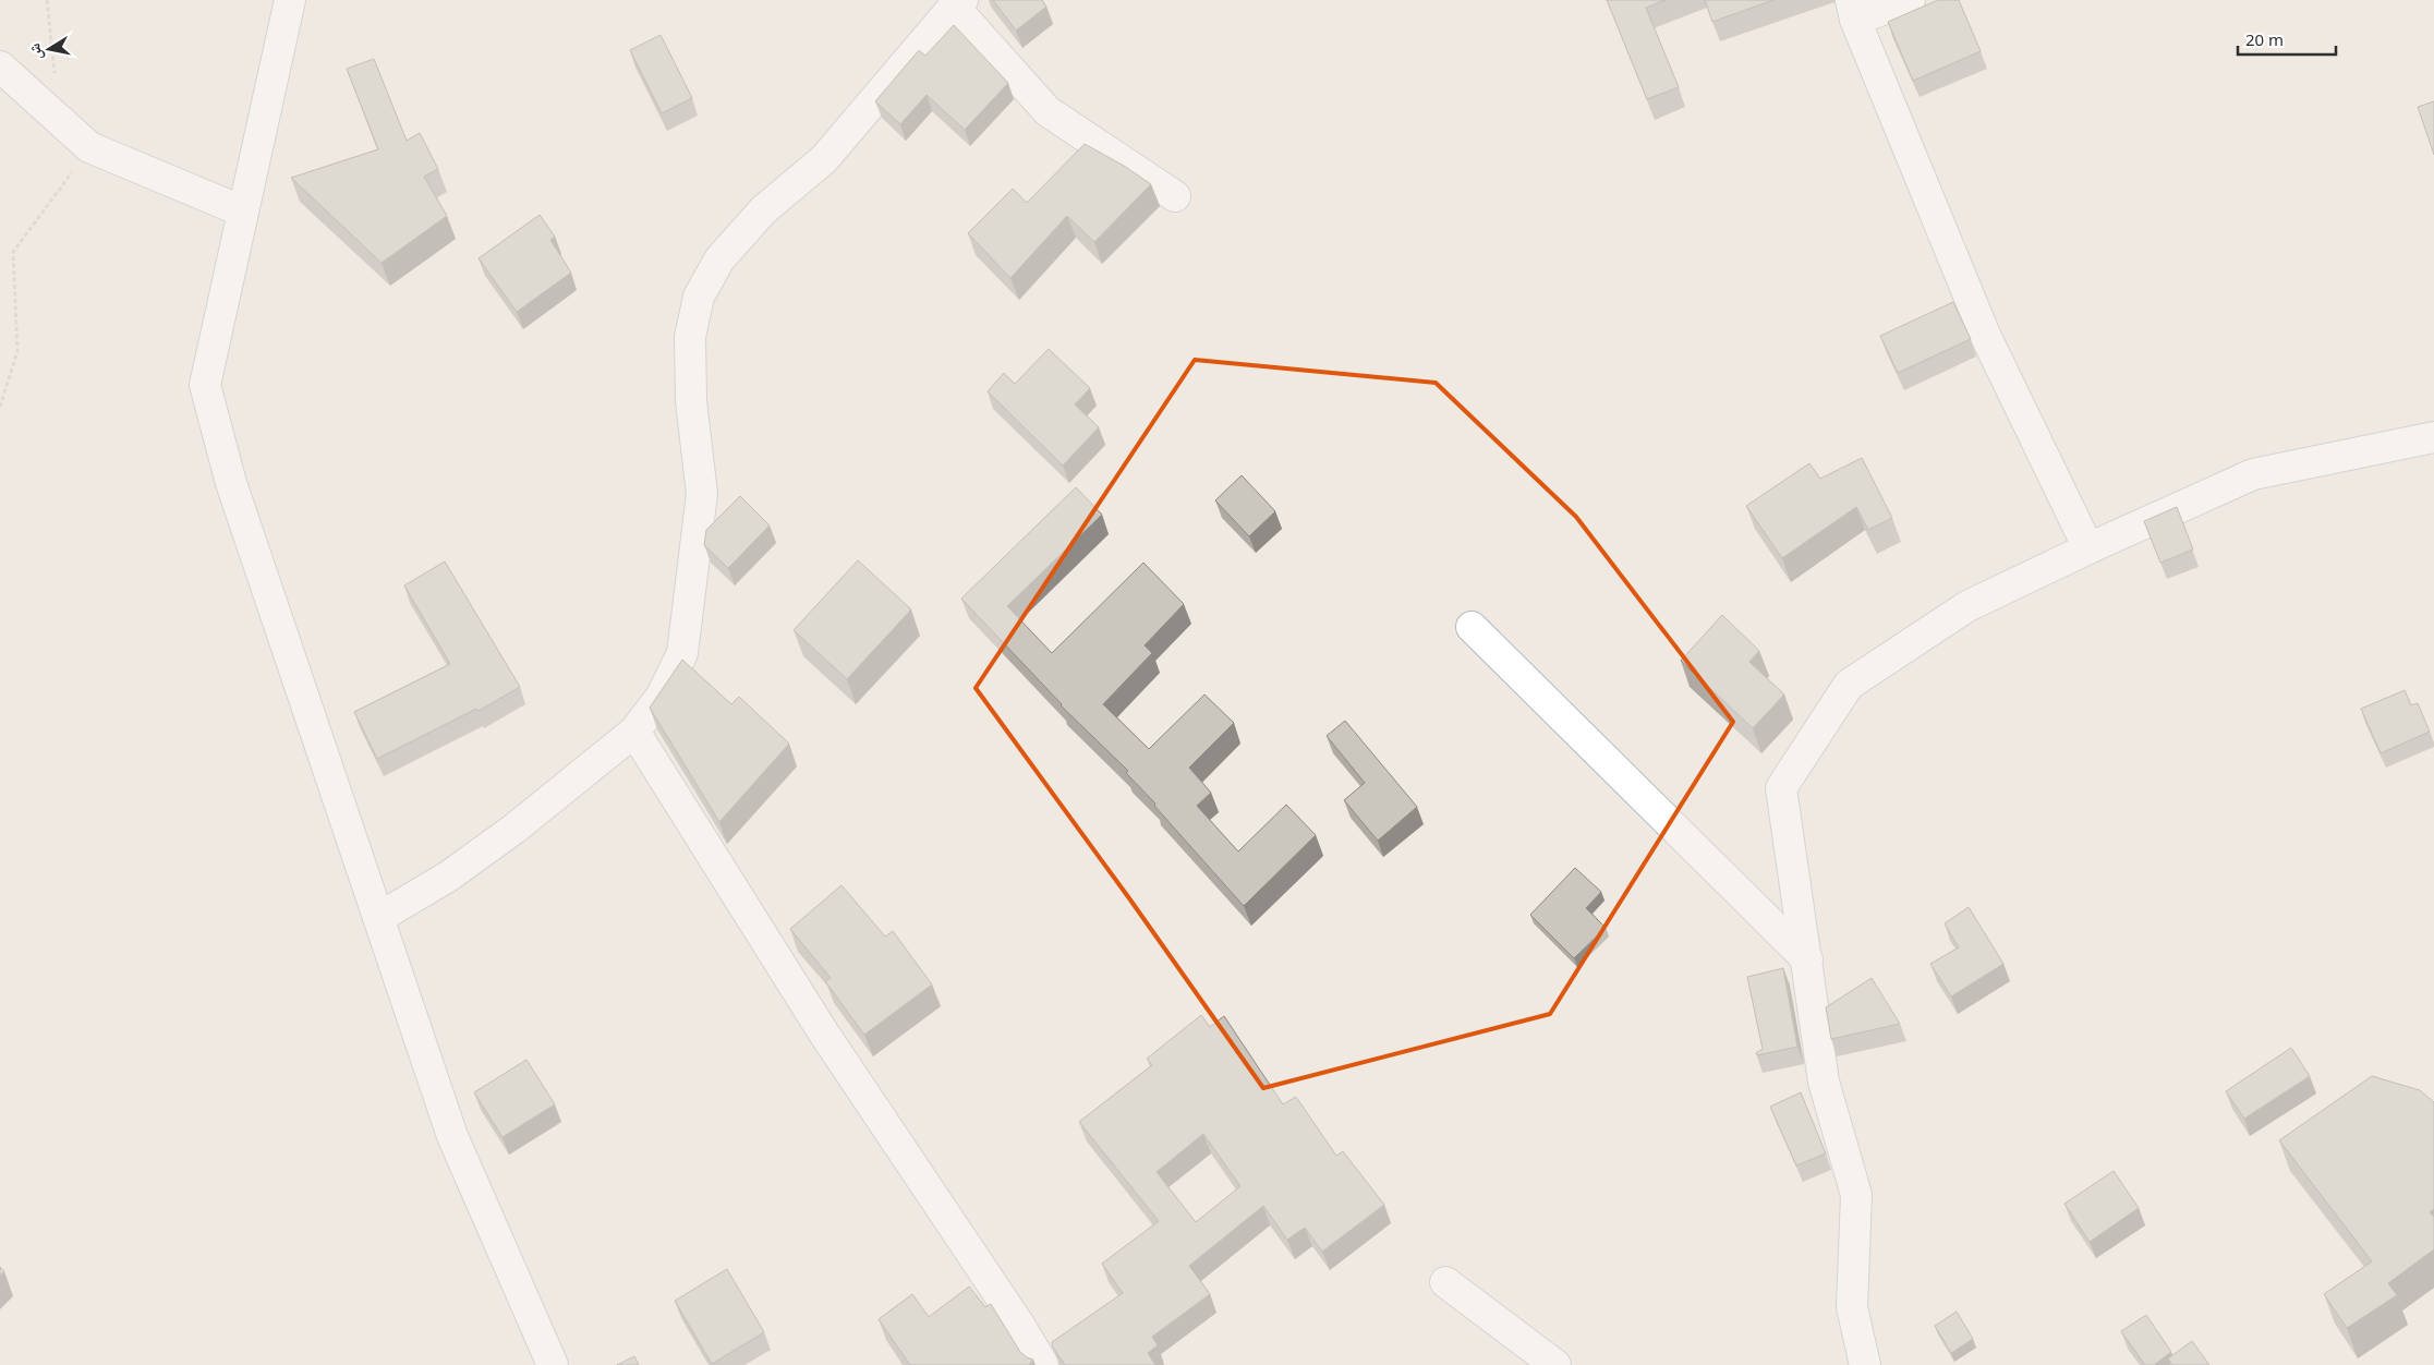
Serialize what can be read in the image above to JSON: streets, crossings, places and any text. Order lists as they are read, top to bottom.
{
  "scale_bar": "20 m",
  "north": "left"
}
